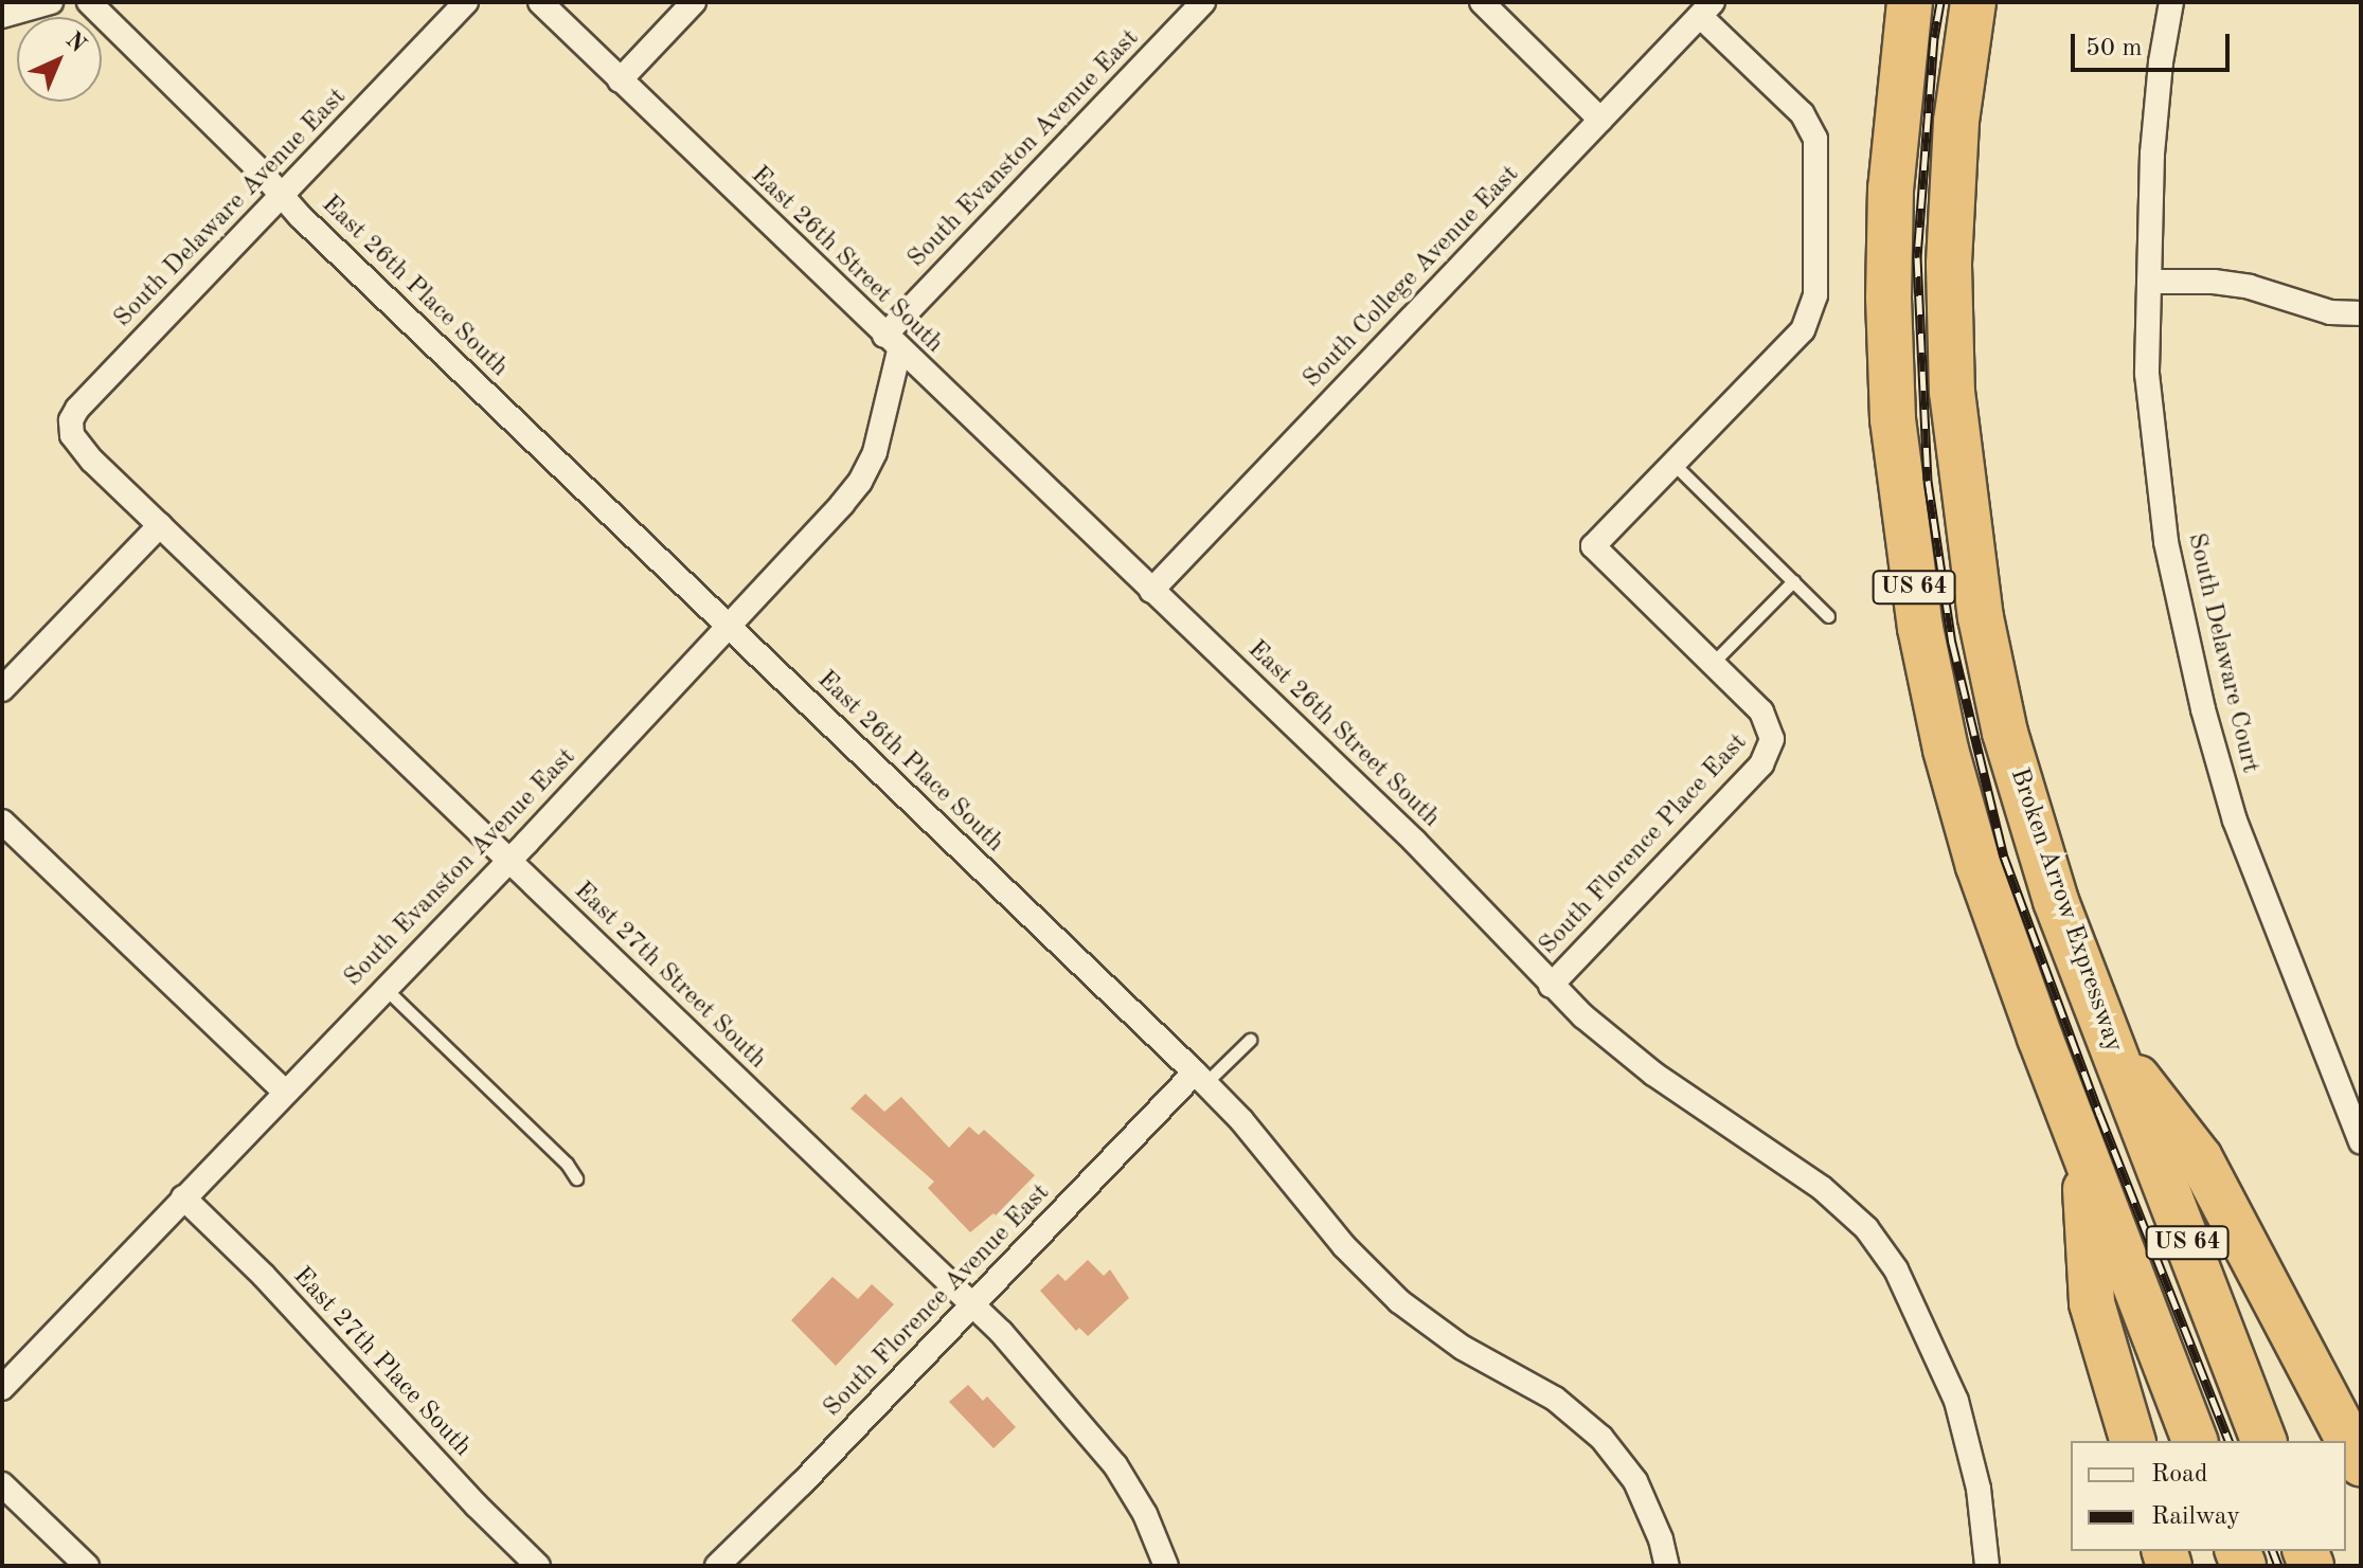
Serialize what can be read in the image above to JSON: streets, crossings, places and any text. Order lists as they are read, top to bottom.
{
  "streets": {
    "highway": ["US 64", "Broken Arrow Expressway"],
    "street": [
      "South Evanston Avenue East",
      "South Delaware Avenue East",
      "East 26th Street South",
      "South College Avenue East",
      "East 26th Place South",
      "South Delaware Court",
      "South Florence Place East",
      "East 27th Street South",
      "South Florence Avenue East",
      "East 27th Place South"
    ]
  },
  "crossings": [
    ["South Evanston Avenue East", "East 26th Street South"],
    ["South Evanston Avenue East", "East 26th Place South"],
    ["South Evanston Avenue East", "East 27th Street South"],
    ["South Evanston Avenue East", "East 27th Place South"],
    ["South Delaware Avenue East", "East 26th Place South"],
    ["South Delaware Avenue East", "East 27th Street South"],
    ["East 26th Street South", "South College Avenue East"],
    ["East 26th Street South", "South Florence Place East"],
    ["East 26th Place South", "South Florence Avenue East"],
    ["East 27th Street South", "South Florence Avenue East"]
  ],
  "legend": ["Road", "Railway"],
  "scale_bar": "50 m",
  "north": "top right"
}
